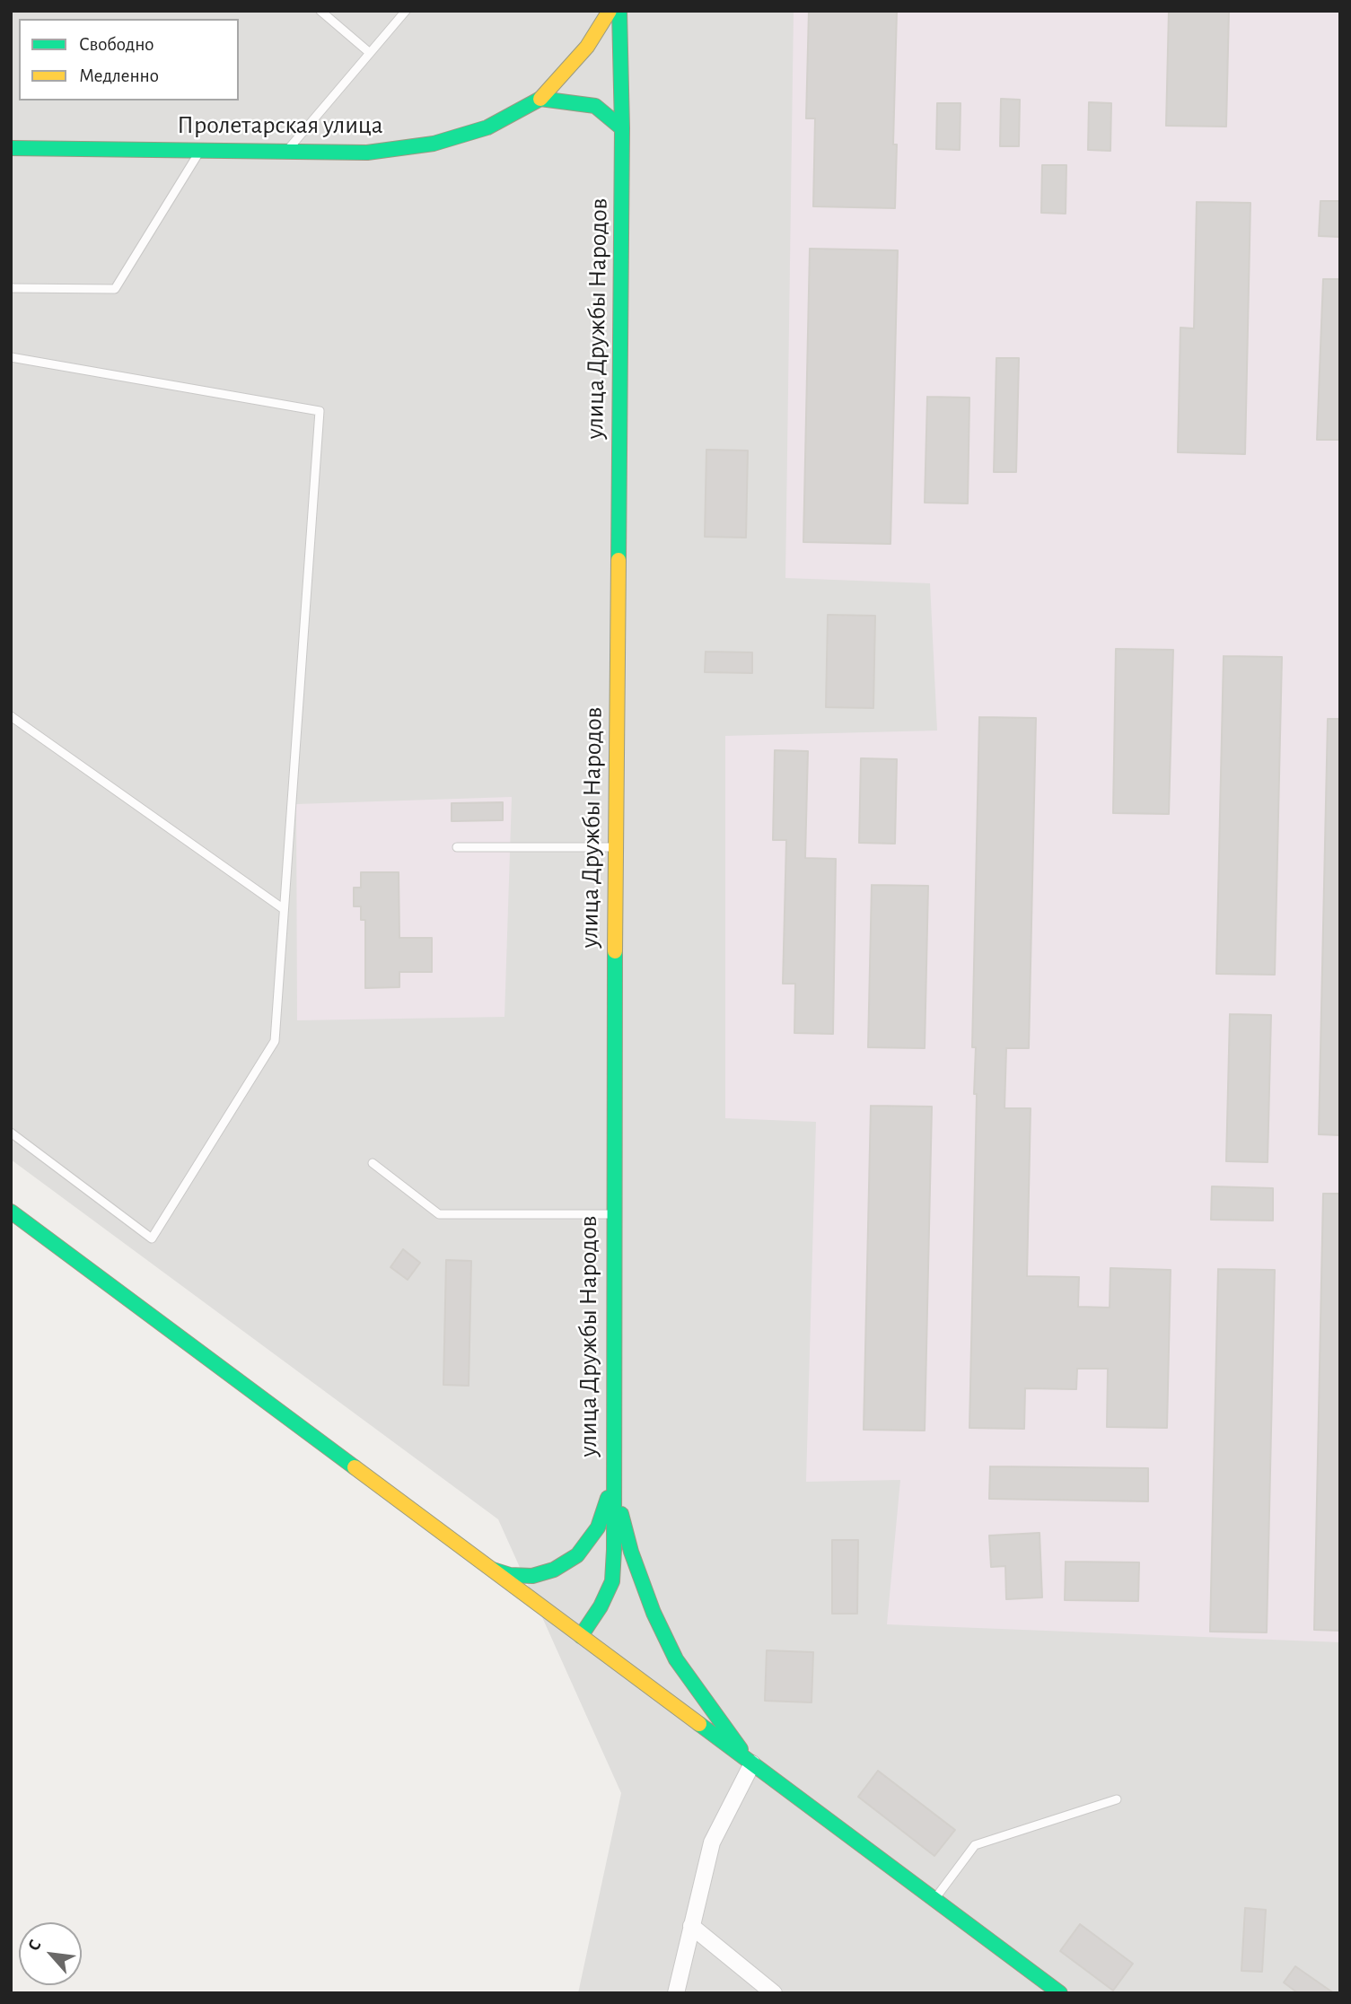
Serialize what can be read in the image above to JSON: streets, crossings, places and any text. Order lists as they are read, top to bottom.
{
  "streets": {
    "street": ["Пролетарская улица", "улица Дружбы Народов"]
  },
  "legend": ["Свободно", "Медленно"],
  "north": "top left"
}
